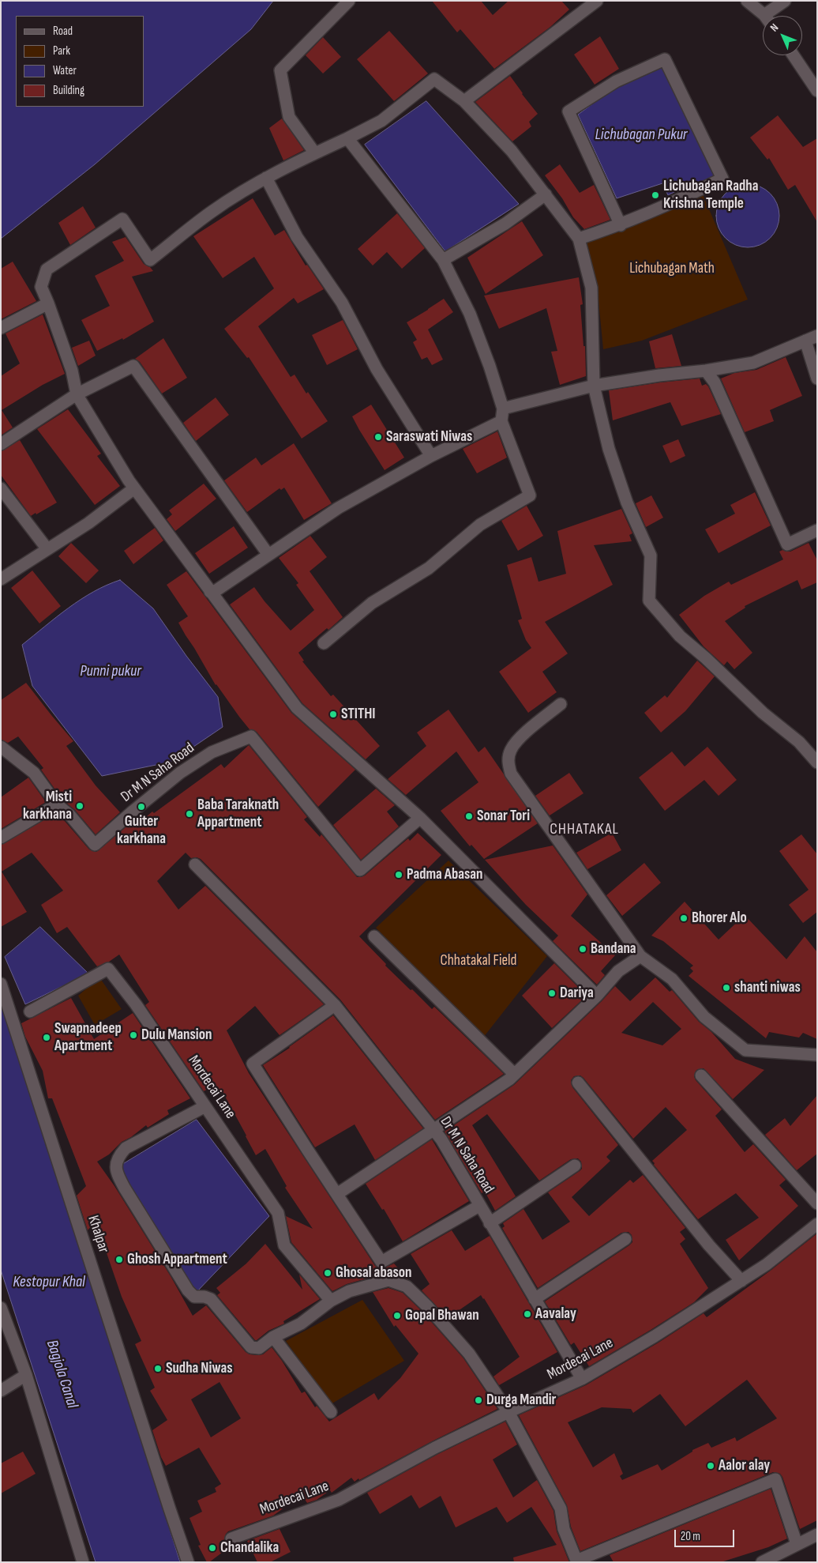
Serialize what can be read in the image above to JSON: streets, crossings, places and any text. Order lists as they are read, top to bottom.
{
  "streets": {
    "street": ["Dr M N Saha Road", "Mordecai Lane", "Khalpar"]
  },
  "crossings": [
    ["Dr M N Saha Road", "Mordecai Lane"]
  ],
  "districts": ["CHHATAKAL"],
  "water": [
    "Lichubagan Pukur",
    "Punni pukur",
    "Kestopur Khal",
    "Bagjola Canal"
  ],
  "parks": ["Lichubagan Math", "Chhatakal Field"],
  "places": [
    "Lichubagan Radha Krishna Temple",
    "Saraswati Niwas",
    "STITHI",
    "Misti karkhana",
    "Guiter karkhana",
    "Baba Taraknath Appartment",
    "Sonar Tori",
    "Padma Abasan",
    "Bhorer Alo",
    "Bandana",
    "shanti niwas",
    "Dariya",
    "Dulu Mansion",
    "Swapnadeep Apartment",
    "Ghosh Appartment",
    "Ghosal abason",
    "Aavalay",
    "Gopal Bhawan",
    "Sudha Niwas",
    "Durga Mandir",
    "Aalor alay",
    "Chandalika"
  ],
  "legend": [
    "Road",
    "Park",
    "Water",
    "Building"
  ],
  "scale_bar": "20 m",
  "north": "top left"
}
